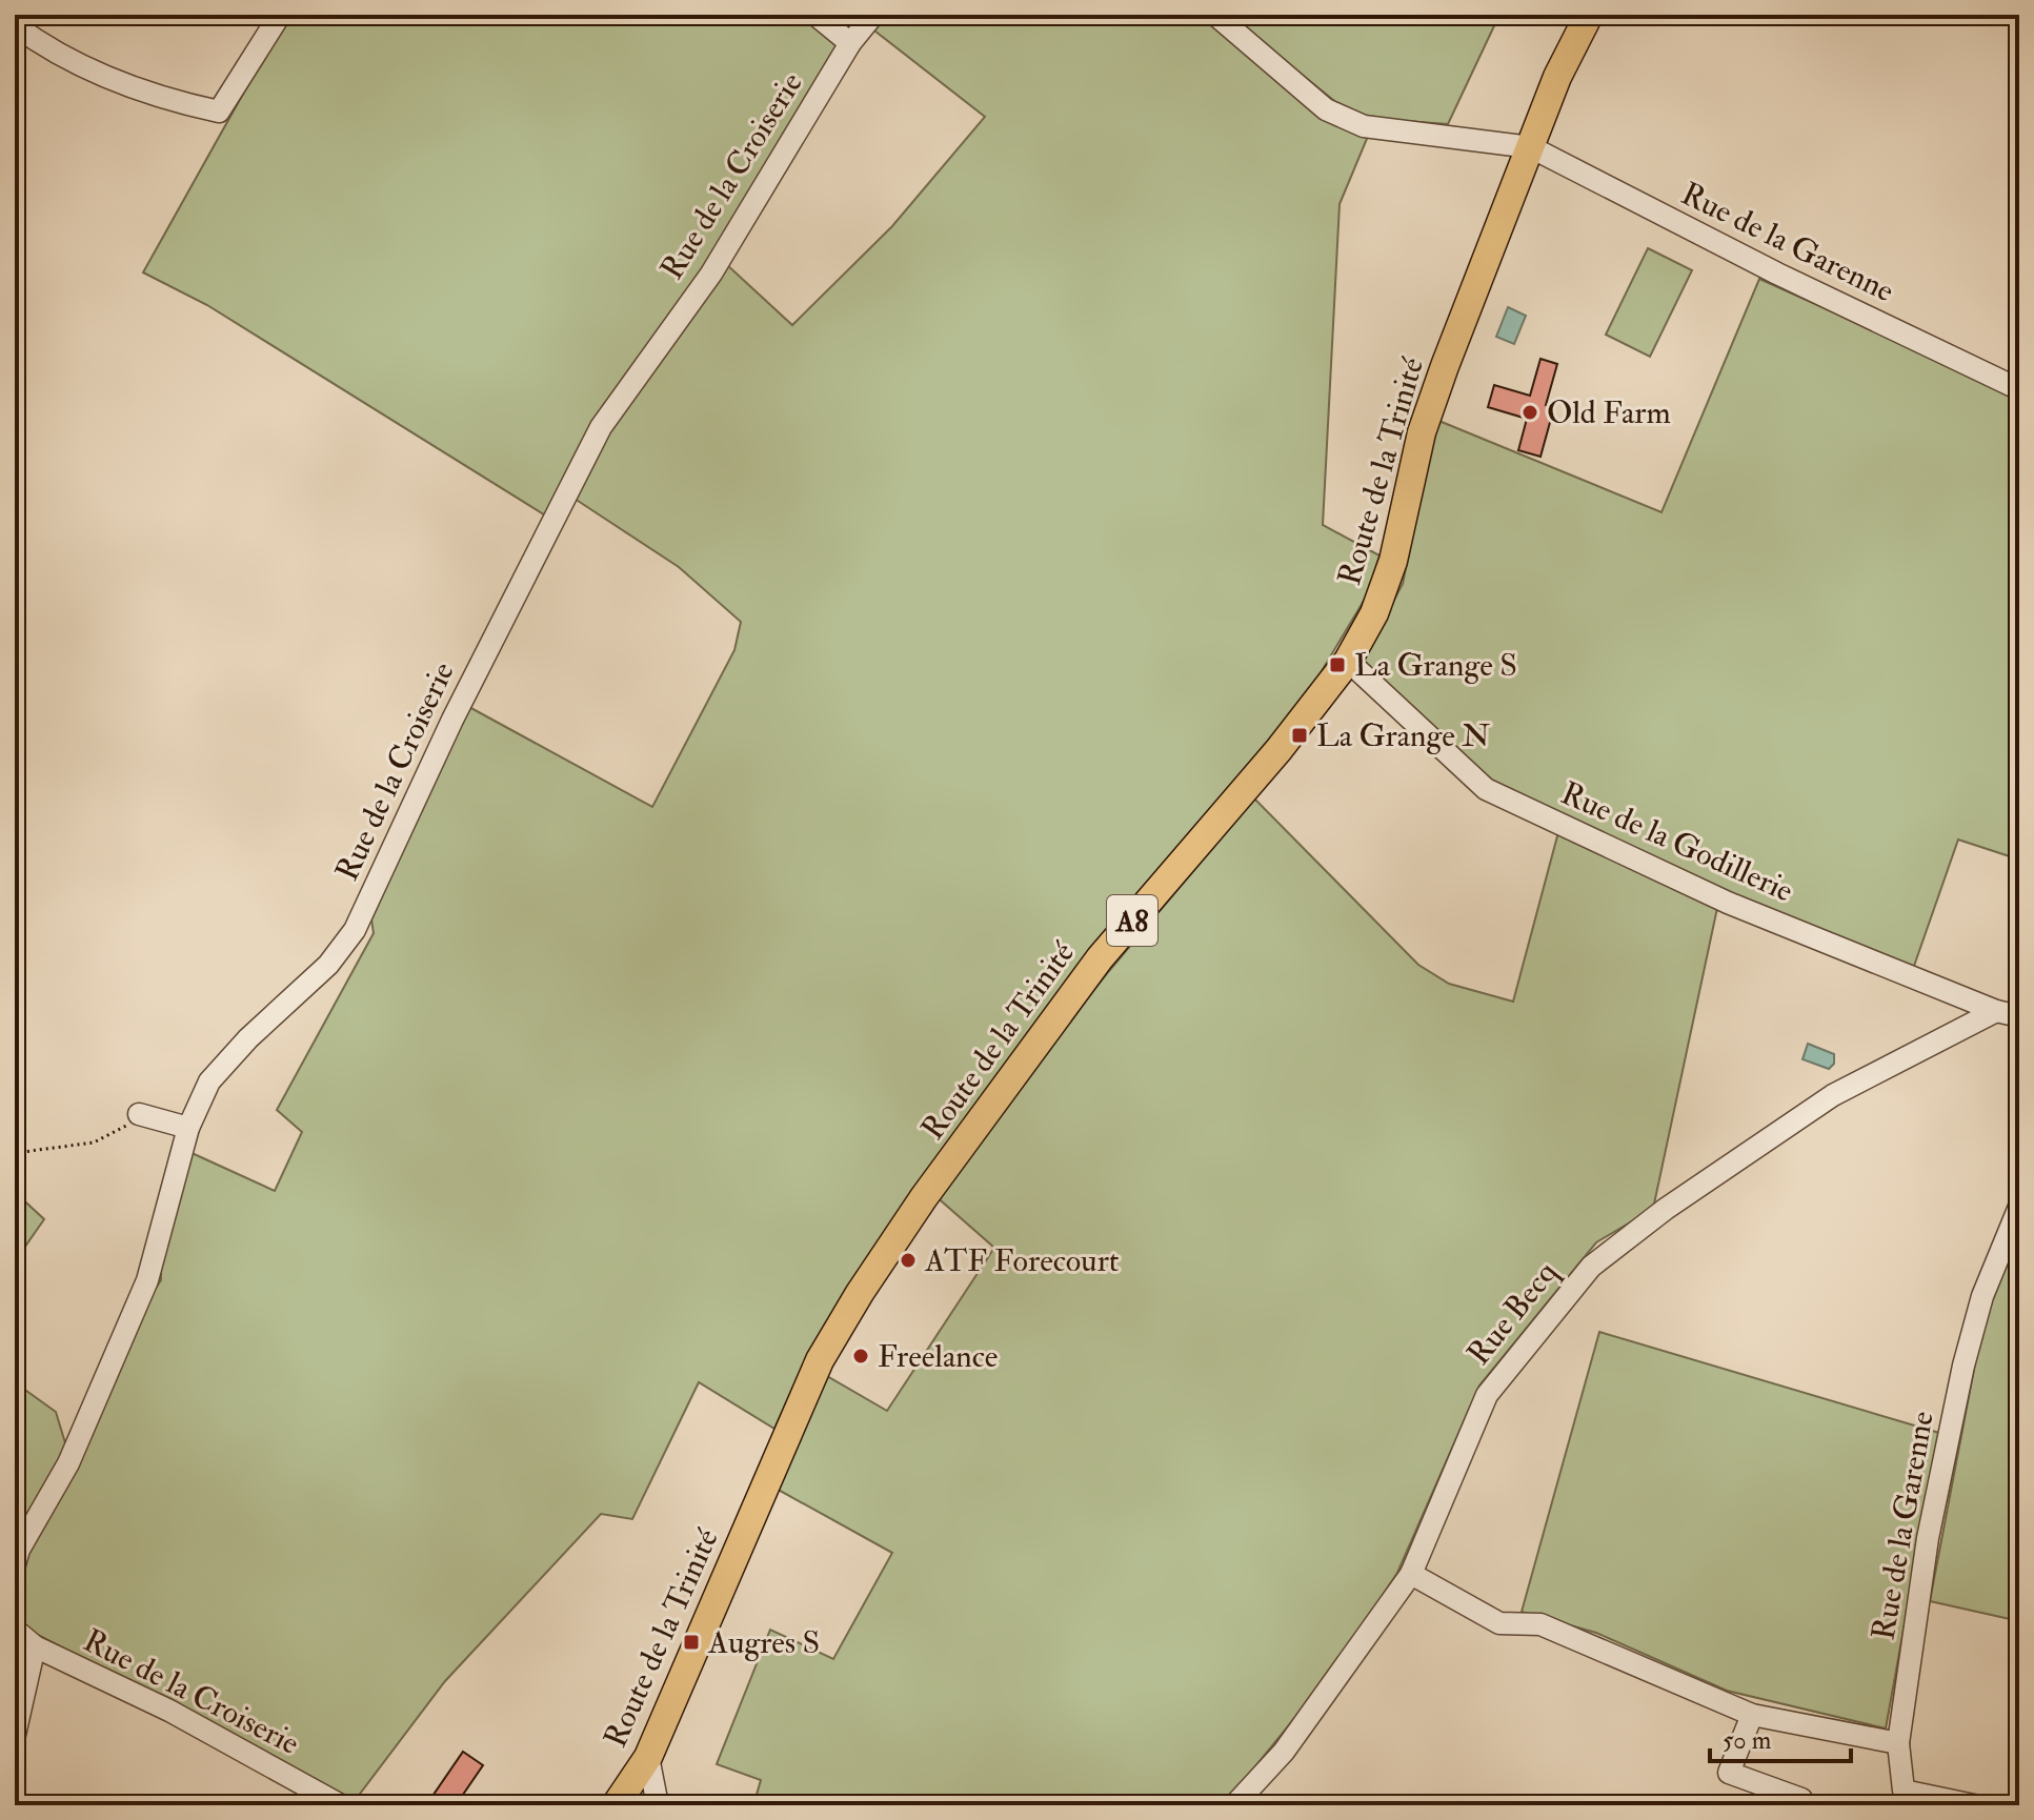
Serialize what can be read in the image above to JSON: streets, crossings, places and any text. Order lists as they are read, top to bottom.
{
  "streets": {
    "main road": ["Route de la Trinité", "A8"],
    "street": [
      "Rue de la Croiserie",
      "Rue de la Garenne",
      "Rue de la Godillerie",
      "Rue Becq"
    ]
  },
  "crossings": [
    ["Rue de la Garenne", "Route de la Trinité"],
    ["Route de la Trinité", "Rue de la Godillerie"],
    ["Rue de la Godillerie", "Rue Becq"]
  ],
  "places": {
    "other": ["Old Farm", "ATF Forecourt", "Freelance"],
    "transit": ["La Grange S", "La Grange N", "Augres S"]
  },
  "scale_bar": "50 m"
}
